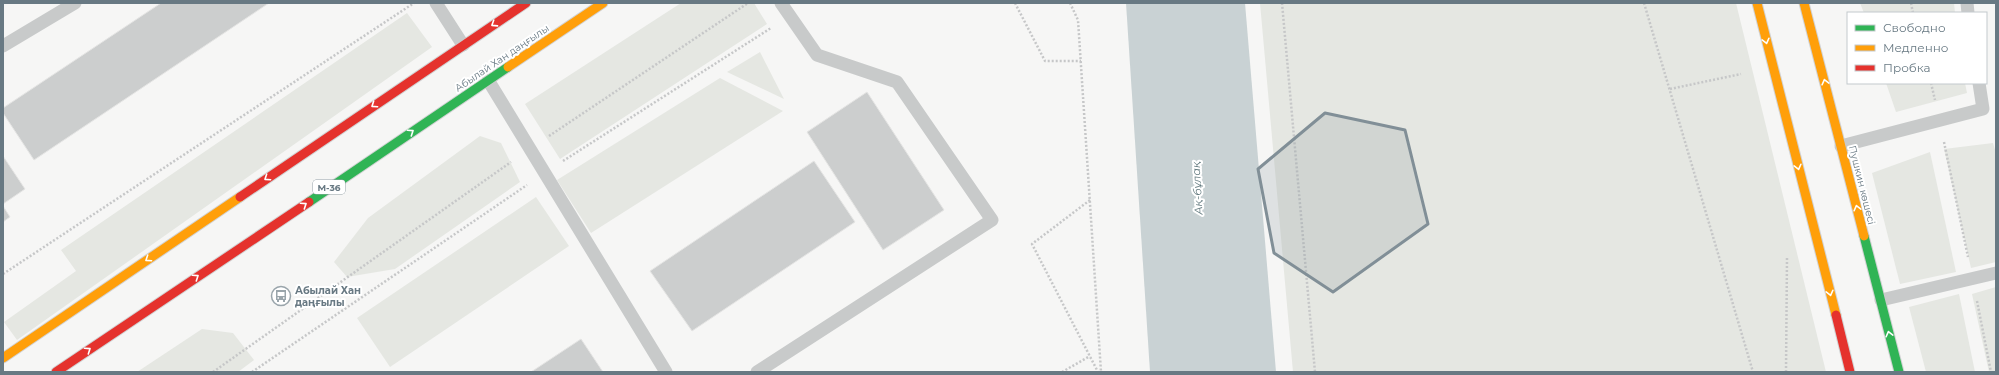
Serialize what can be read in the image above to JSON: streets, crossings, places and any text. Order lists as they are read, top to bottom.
{
  "streets": {
    "main road": ["Абылай Хан даңғылы", "Пушкин көшесі", "M-36"]
  },
  "water": ["Ақ-бұлақ"],
  "places": {
    "bus stop": ["Абылай Хан даңғылы"]
  },
  "legend": ["Свободно", "Медленно", "Пробка"]
}
